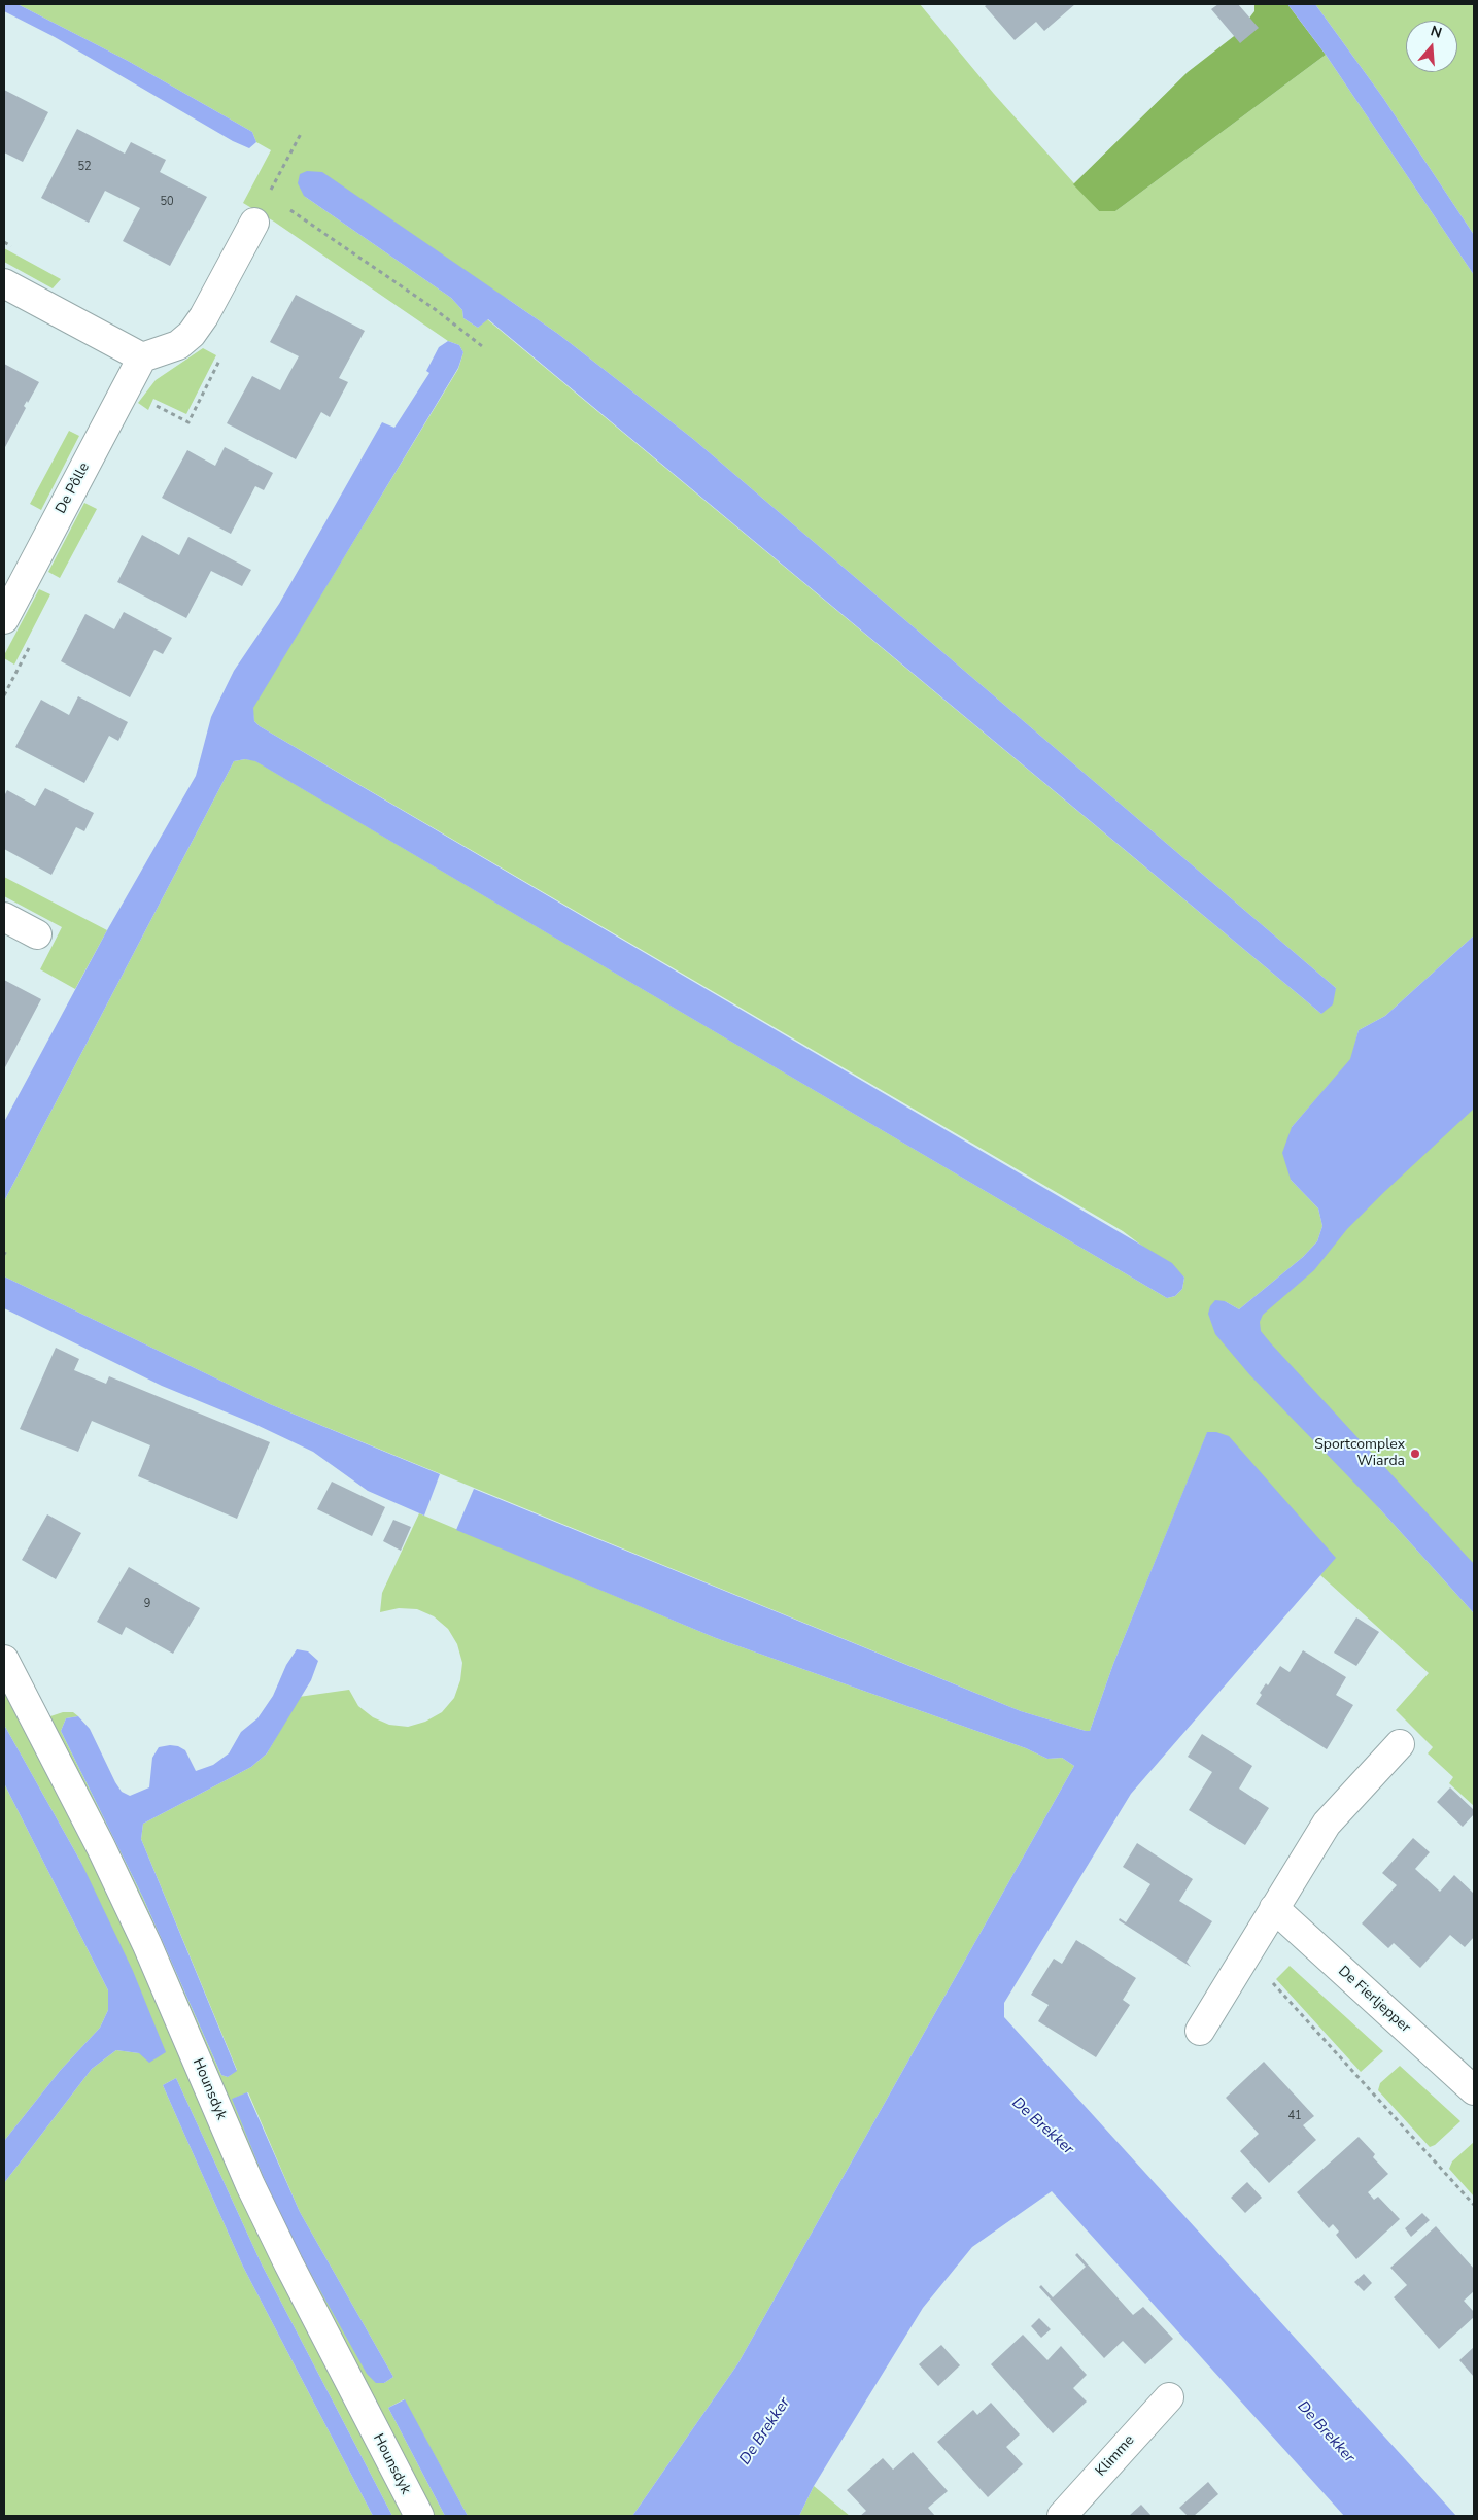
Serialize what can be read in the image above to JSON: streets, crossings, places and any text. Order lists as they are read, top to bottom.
{
  "streets": {
    "street": [
      "De Pôlle",
      "De Fierljepper",
      "Hounsdyk",
      "Klimme"
    ]
  },
  "water": ["De Brekker"],
  "places": ["Sportcomplex Wiarda"],
  "house_numbers": [
    "52",
    "50",
    "9",
    "41"
  ],
  "north": "top"
}
